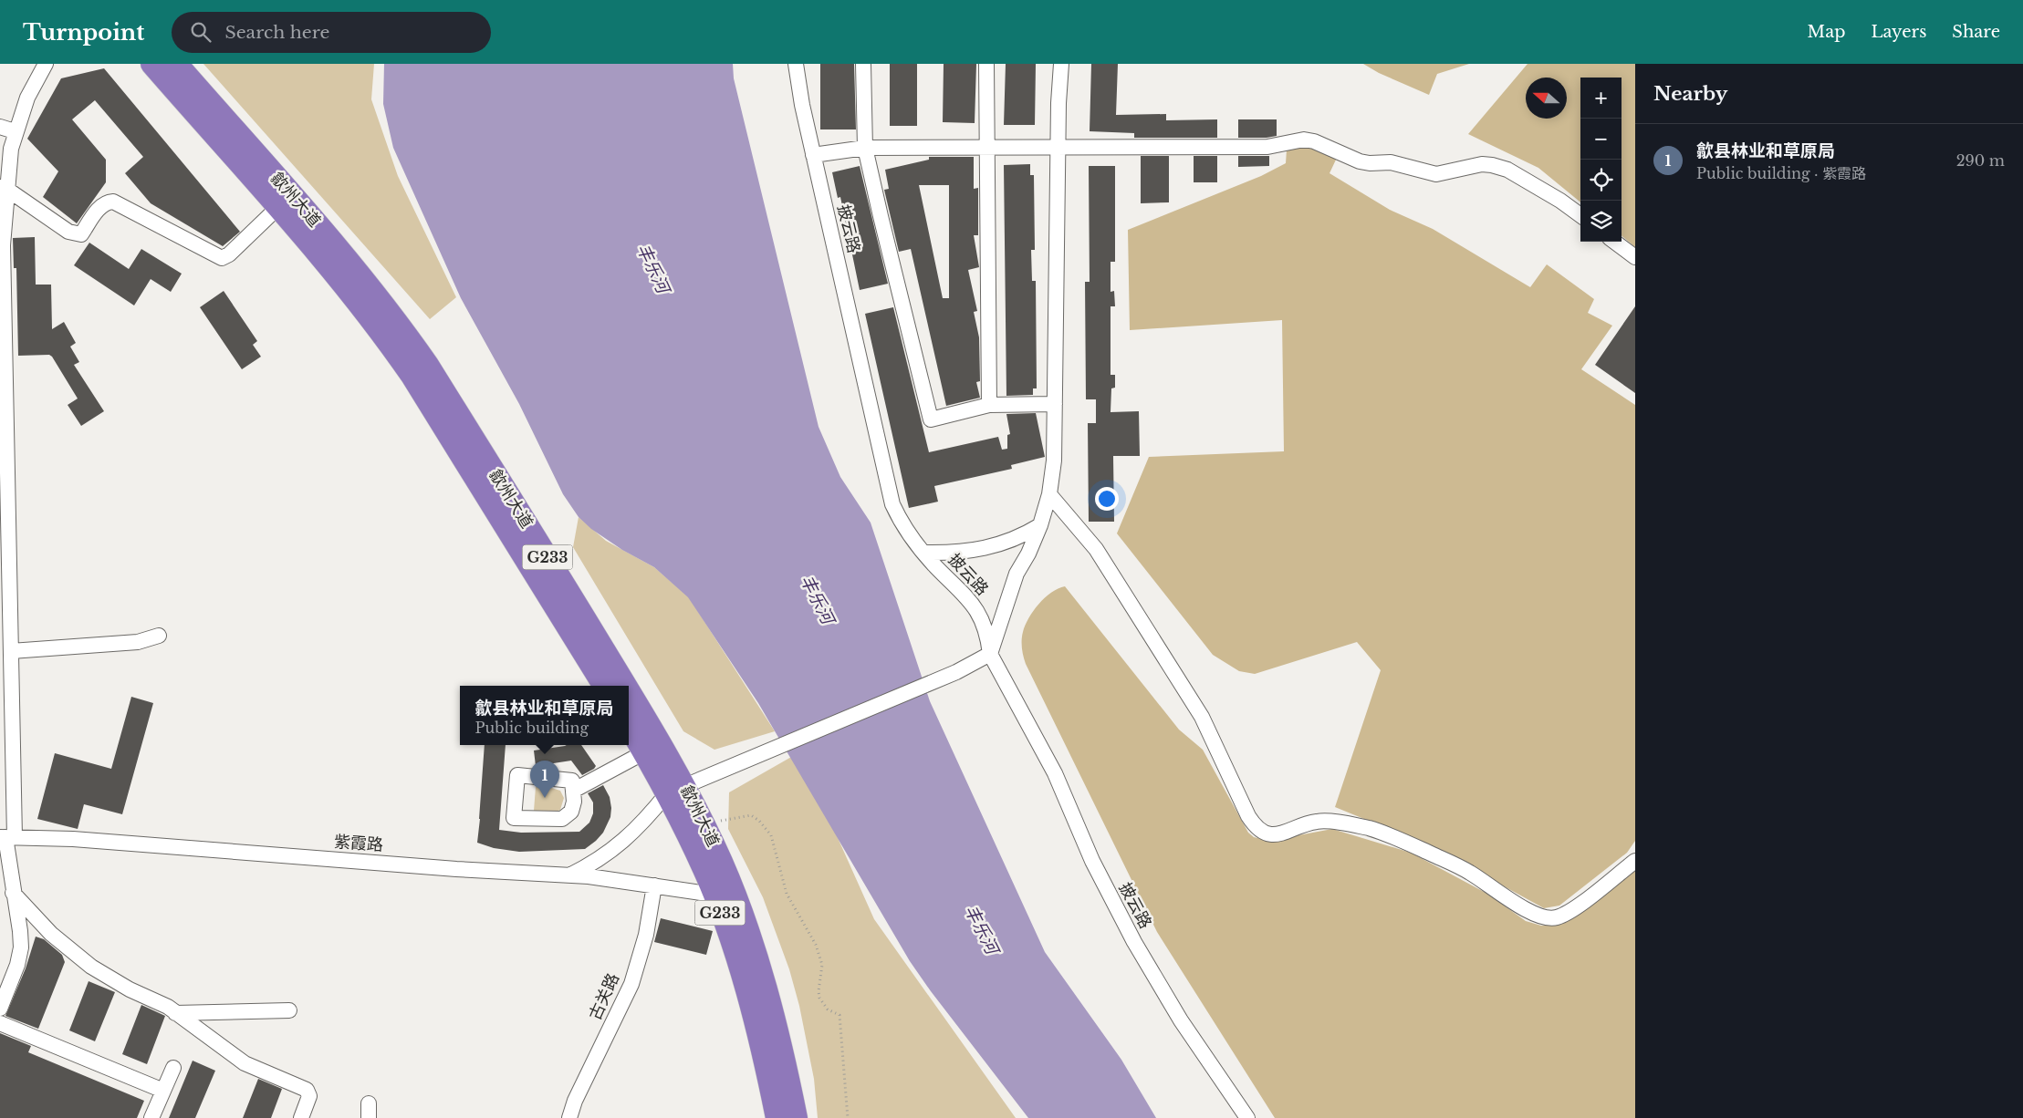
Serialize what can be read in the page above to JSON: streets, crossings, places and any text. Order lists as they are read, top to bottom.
{
  "streets": {
    "highway": ["歙州大道", "G233"],
    "street": ["披云路", "紫霞路", "古关路"]
  },
  "crossings": [
    ["歙州大道", "紫霞路"],
    ["紫霞路", "古关路"]
  ],
  "water": ["丰乐河"],
  "north": "left",
  "page": {
    "header": "Turnpoint",
    "search": "Search here",
    "nav": ["Map", "Layers", "Share"],
    "heading": "Nearby",
    "map_buttons": ["+", "−"],
    "list": [
      {
        "mark": "1",
        "name": "歙县林业和草原局",
        "note": "Public building · 紫霞路",
        "value": "290 m"
      }
    ],
    "popup": ["歙县林业和草原局", "Public building"],
    "pins": "1"
  }
}
